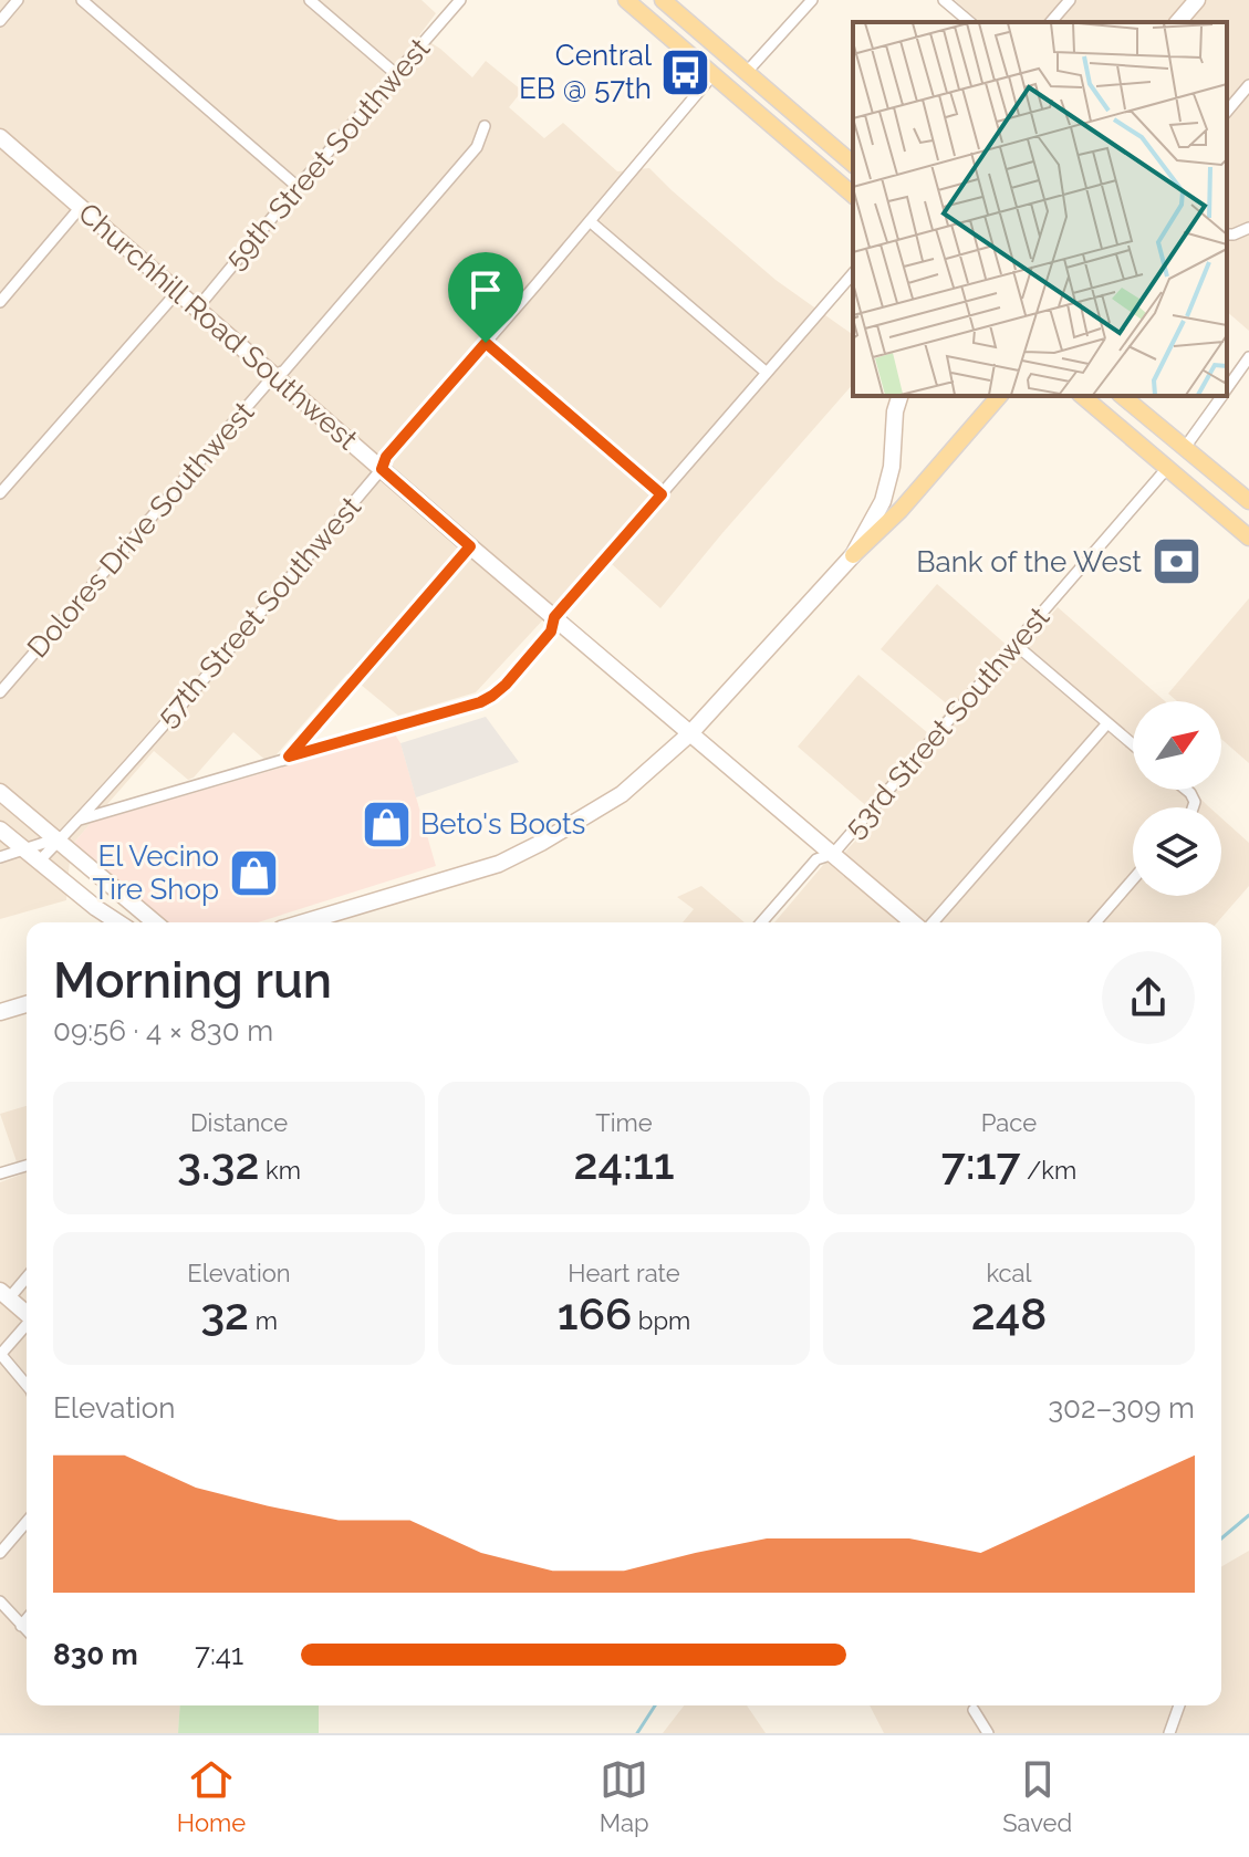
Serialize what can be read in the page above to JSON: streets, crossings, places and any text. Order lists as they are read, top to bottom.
{
  "streets": {
    "street": [
      "59th Street Southwest",
      "Churchhill Road Southwest",
      "Dolores Drive Southwest",
      "57th Street Southwest",
      "53rd Street Southwest"
    ]
  },
  "crossings": [
    ["59th Street Southwest", "Churchhill Road Southwest"],
    ["Churchhill Road Southwest", "Dolores Drive Southwest"],
    ["Churchhill Road Southwest", "57th Street Southwest"],
    ["Churchhill Road Southwest", "53rd Street Southwest"]
  ],
  "places": {
    "bus stop": ["Central EB @ 57th"],
    "bank": ["Bank of the West"],
    "shop": ["Beto's Boots", "El Vecino Tire Shop"]
  },
  "north": "top right",
  "page": {
    "heading": ["Morning run", "09:56 · 4 × 830 m"],
    "stats": [
      ["Distance", "3.32 km"],
      ["Time", "24:11"],
      ["Pace", "7:17 /km"],
      ["Elevation", "32 m"],
      ["Heart rate", "166 bpm"],
      ["kcal", "248"]
    ],
    "chart": ["Elevation", "302–309 m"],
    "list": [
      {
        "name": "830 m",
        "note": "7:41"
      }
    ],
    "tabs": ["Home", "Map", "Saved"]
  }
}
